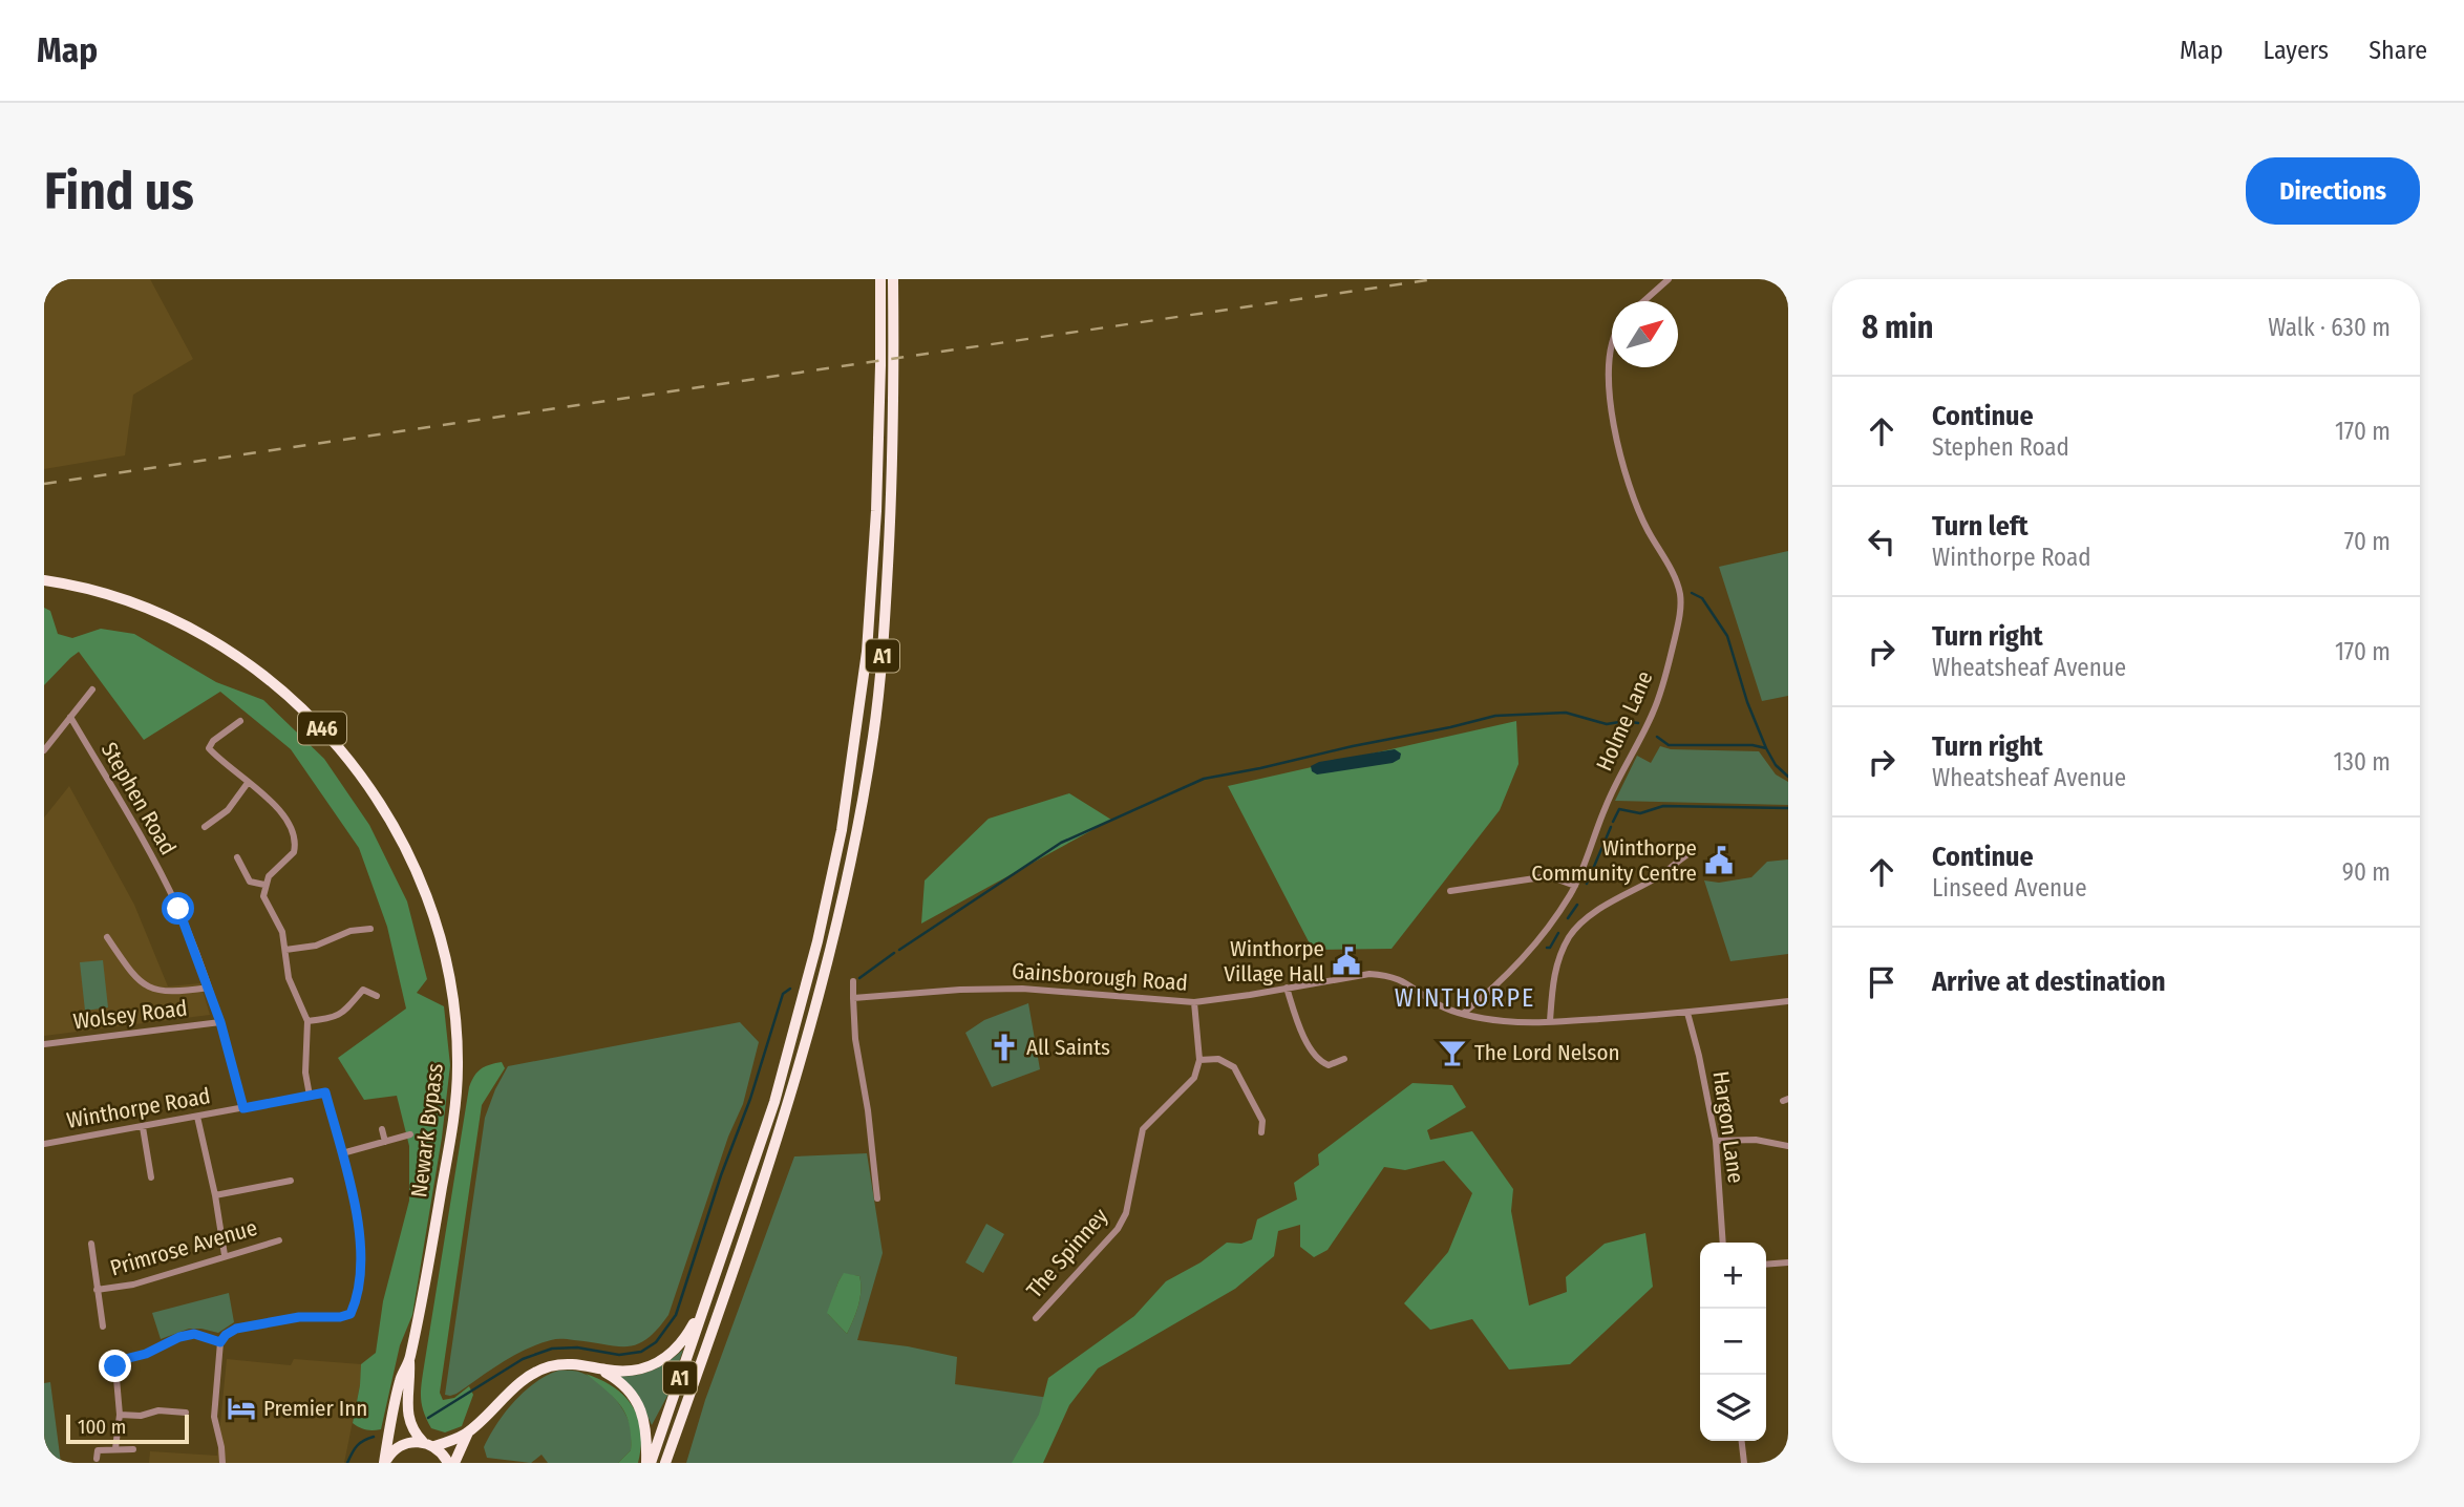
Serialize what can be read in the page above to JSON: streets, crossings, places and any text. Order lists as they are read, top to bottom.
{
  "streets": {
    "highway": ["A1", "A46", "Newark Bypass"],
    "street": [
      "Holme Lane",
      "Stephen Road",
      "Gainsborough Road",
      "Wolsey Road",
      "Winthorpe Road",
      "Hargon Lane",
      "Primrose Avenue",
      "The Spinney"
    ]
  },
  "crossings": [
    ["Holme Lane", "Gainsborough Road"],
    ["Stephen Road", "Wolsey Road"],
    ["Stephen Road", "Winthorpe Road"],
    ["Gainsborough Road", "Hargon Lane"]
  ],
  "districts": ["WINTHORPE"],
  "places": {
    "public building": ["Winthorpe Community Centre", "Winthorpe Village Hall"],
    "church": ["All Saints"],
    "bar": ["The Lord Nelson"],
    "hotel": ["Premier Inn"]
  },
  "scale_bar": "100 m",
  "north": "top right",
  "page": {
    "header": "Map",
    "nav": ["Map", "Layers", "Share"],
    "buttons": "Directions",
    "title": "Find us",
    "heading": ["8 min", "Walk · 630 m"],
    "list": [
      ["Continue", "Stephen Road", "170 m"],
      ["Turn left", "Winthorpe Road", "70 m"],
      ["Turn right", "Wheatsheaf Avenue", "170 m"],
      ["Turn right", "Wheatsheaf Avenue", "130 m"],
      ["Continue", "Linseed Avenue", "90 m"],
      "Arrive at destination"
    ],
    "map_buttons": ["+", "−"],
    "scale": "100 m"
  }
}
